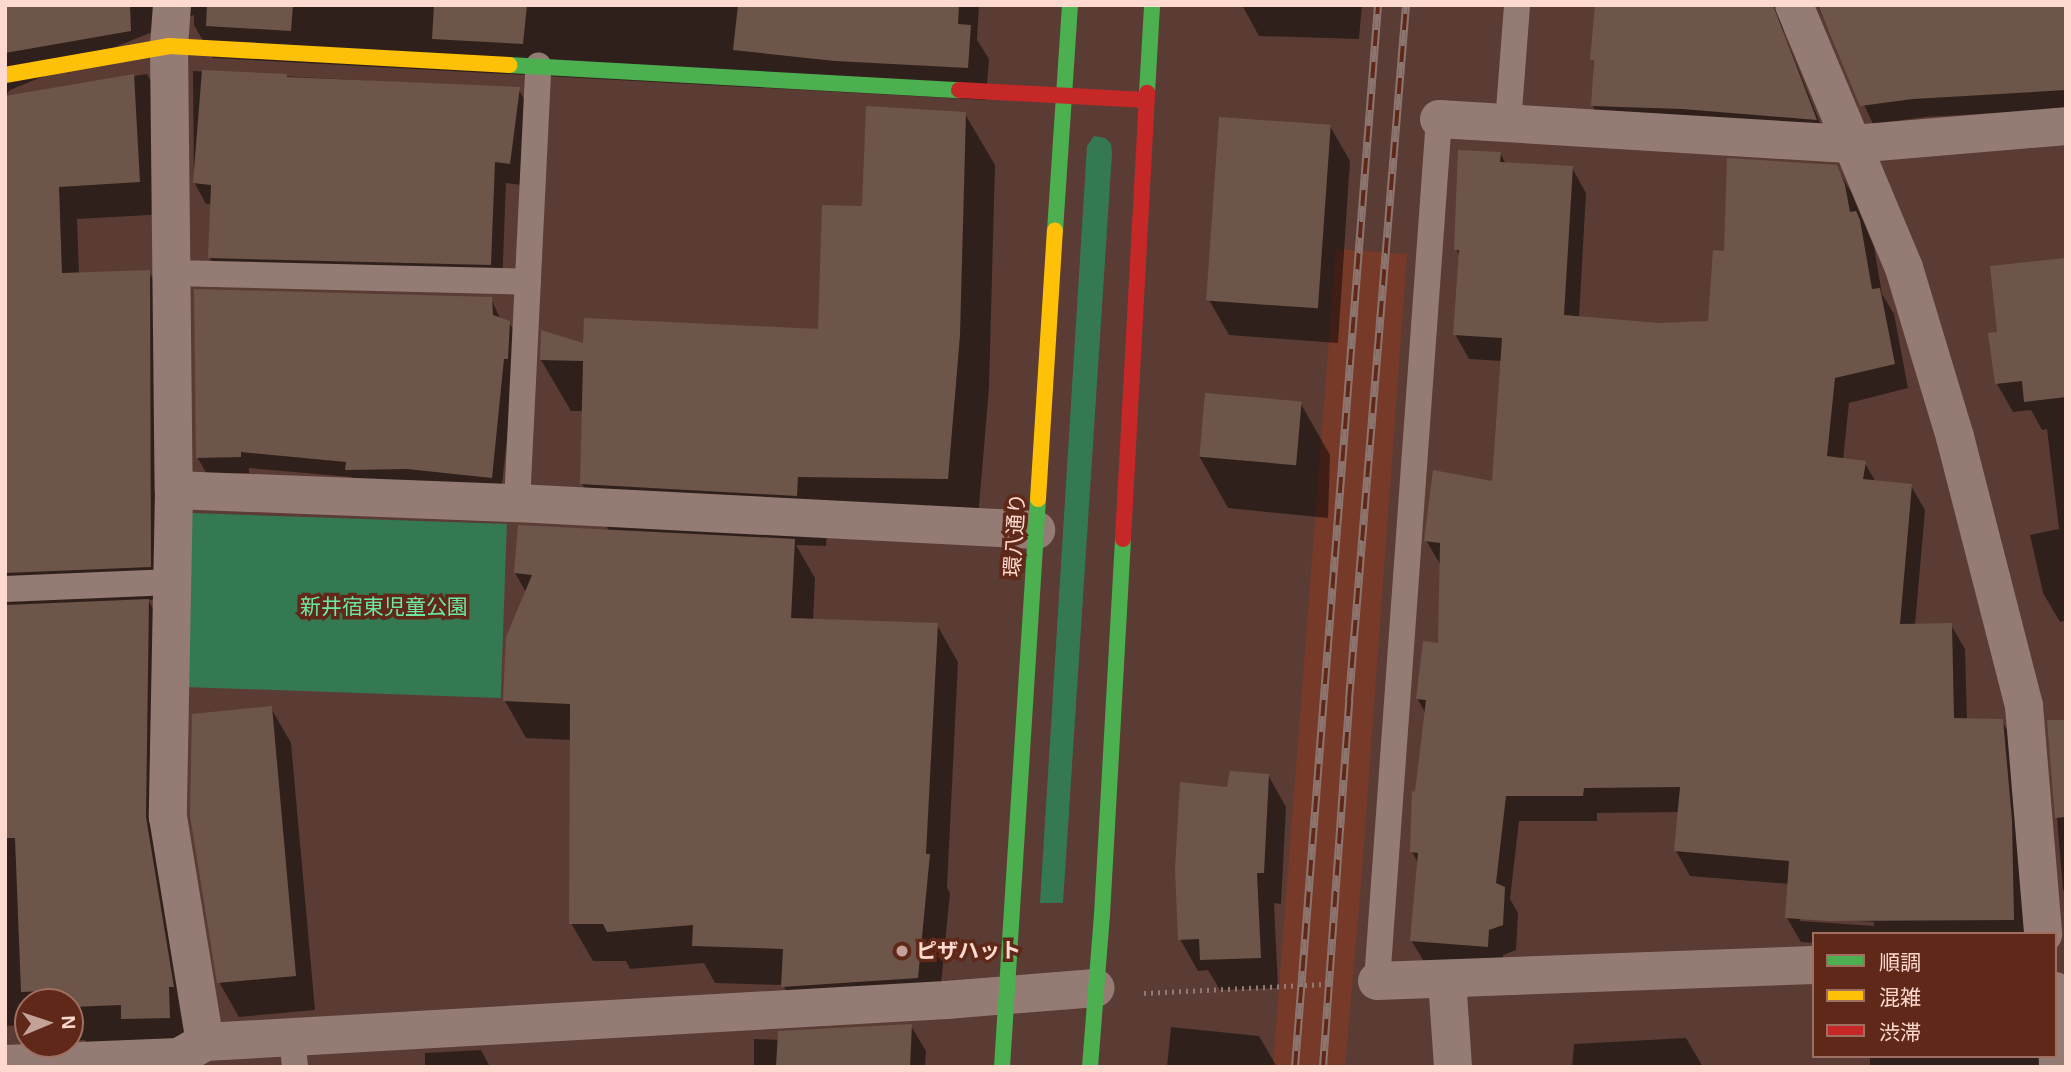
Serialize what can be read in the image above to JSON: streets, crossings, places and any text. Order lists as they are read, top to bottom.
{
  "streets": {
    "main road": ["環八通り"]
  },
  "parks": ["新井宿東児童公園"],
  "places": ["ピザハット"],
  "legend": ["順調", "混雑", "渋滞"],
  "north": "right"
}
